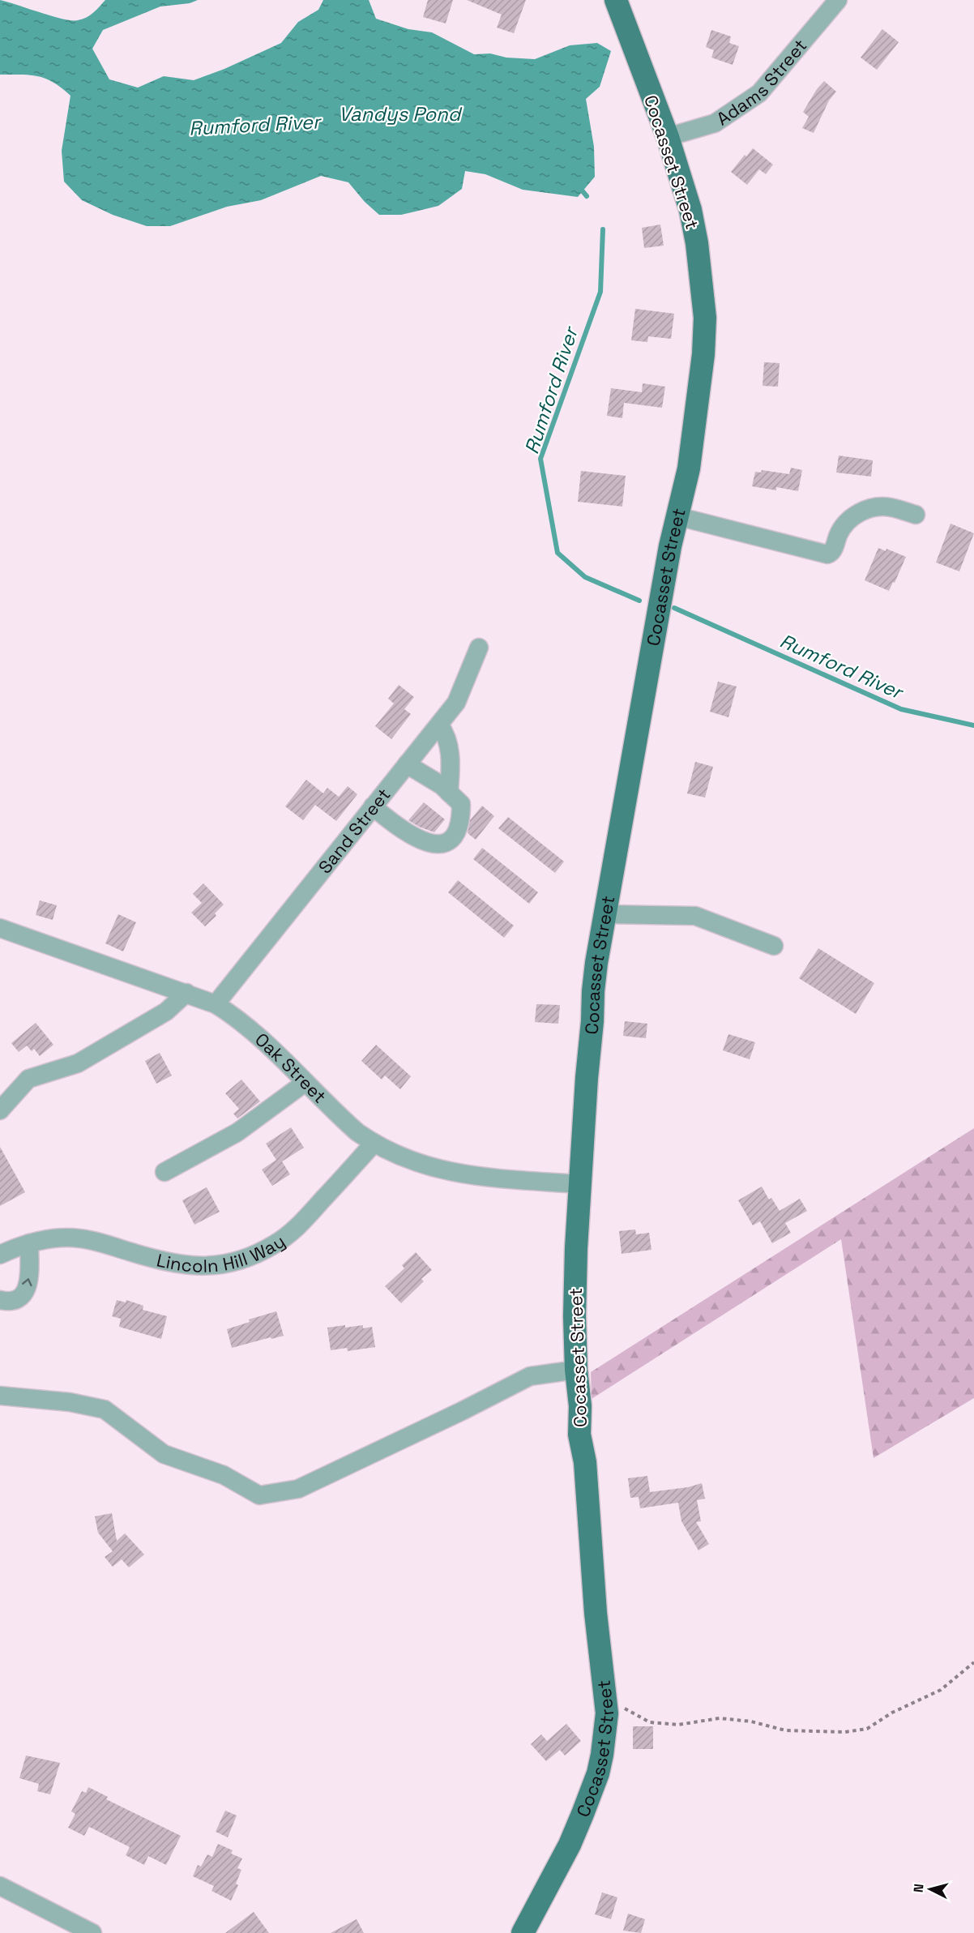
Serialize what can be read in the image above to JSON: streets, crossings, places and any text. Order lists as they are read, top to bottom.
{
  "streets": {
    "main road": ["Cocasset Street"],
    "street": [
      "Adams Street",
      "Sand Street",
      "Oak Street",
      "Lincoln Hill Way"
    ]
  },
  "crossings": [
    ["Adams Street", "Cocasset Street"],
    ["Cocasset Street", "Oak Street"],
    ["Sand Street", "Oak Street"],
    ["Oak Street", "Lincoln Hill Way"]
  ],
  "water": ["Vandys Pond", "Rumford River"],
  "north": "left"
}
